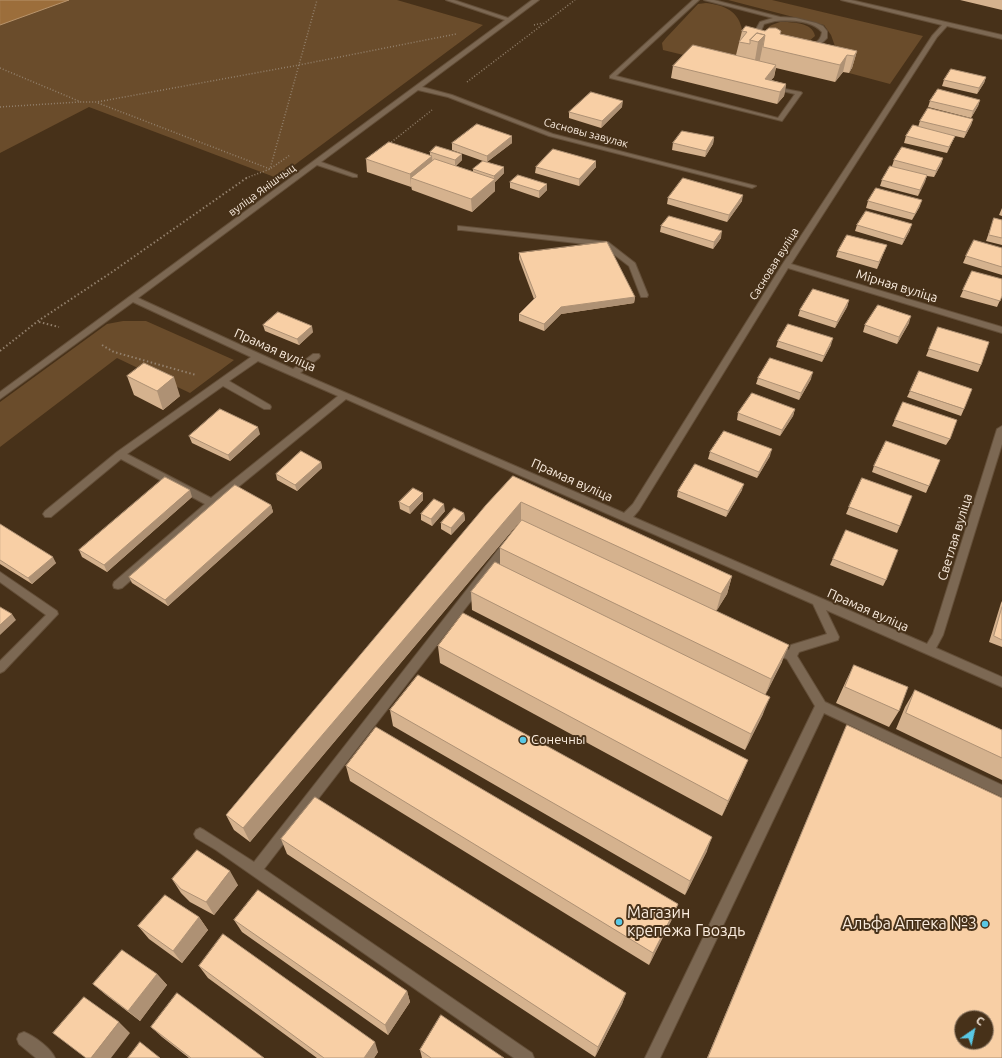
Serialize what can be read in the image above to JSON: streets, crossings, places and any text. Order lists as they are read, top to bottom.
{
  "streets": {
    "street": [
      "Сасновы завулак",
      "вуліца Янішчыц",
      "Сасновая вуліца",
      "Мірная вуліца",
      "Прамая вуліца",
      "Светлая вуліца"
    ]
  },
  "crossings": [
    ["Сасновы завулак", "вуліца Янішчыц"],
    ["вуліца Янішчыц", "Прамая вуліца"],
    ["Сасновая вуліца", "Мірная вуліца"],
    ["Сасновая вуліца", "Прамая вуліца"],
    ["Прамая вуліца", "Светлая вуліца"]
  ],
  "places": ["Сонечны", "Магазин крепежа Гвоздь", "Альфа Аптека №3"],
  "north": "top right"
}
